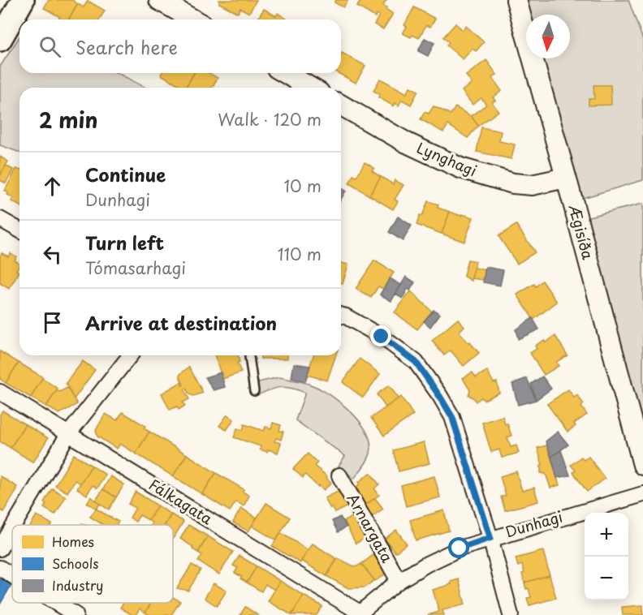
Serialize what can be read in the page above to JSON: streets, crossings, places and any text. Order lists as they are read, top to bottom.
{
  "streets": {
    "street": [
      "Lynghagi",
      "Ægisíða",
      "Fálkagata",
      "Dunhagi",
      "Arnargata"
    ]
  },
  "crossings": [
    ["Lynghagi", "Ægisíða"],
    ["Fálkagata", "Dunhagi"],
    ["Dunhagi", "Arnargata"]
  ],
  "legend": ["Homes", "Schools", "Industry"],
  "north": "bottom",
  "page": {
    "search": "Search here",
    "heading": ["2 min", "Walk · 120 m"],
    "list": [
      ["Continue", "Dunhagi", "10 m"],
      ["Turn left", "Tómasarhagi", "110 m"],
      "Arrive at destination"
    ],
    "map_buttons": ["+", "−"]
  }
}
